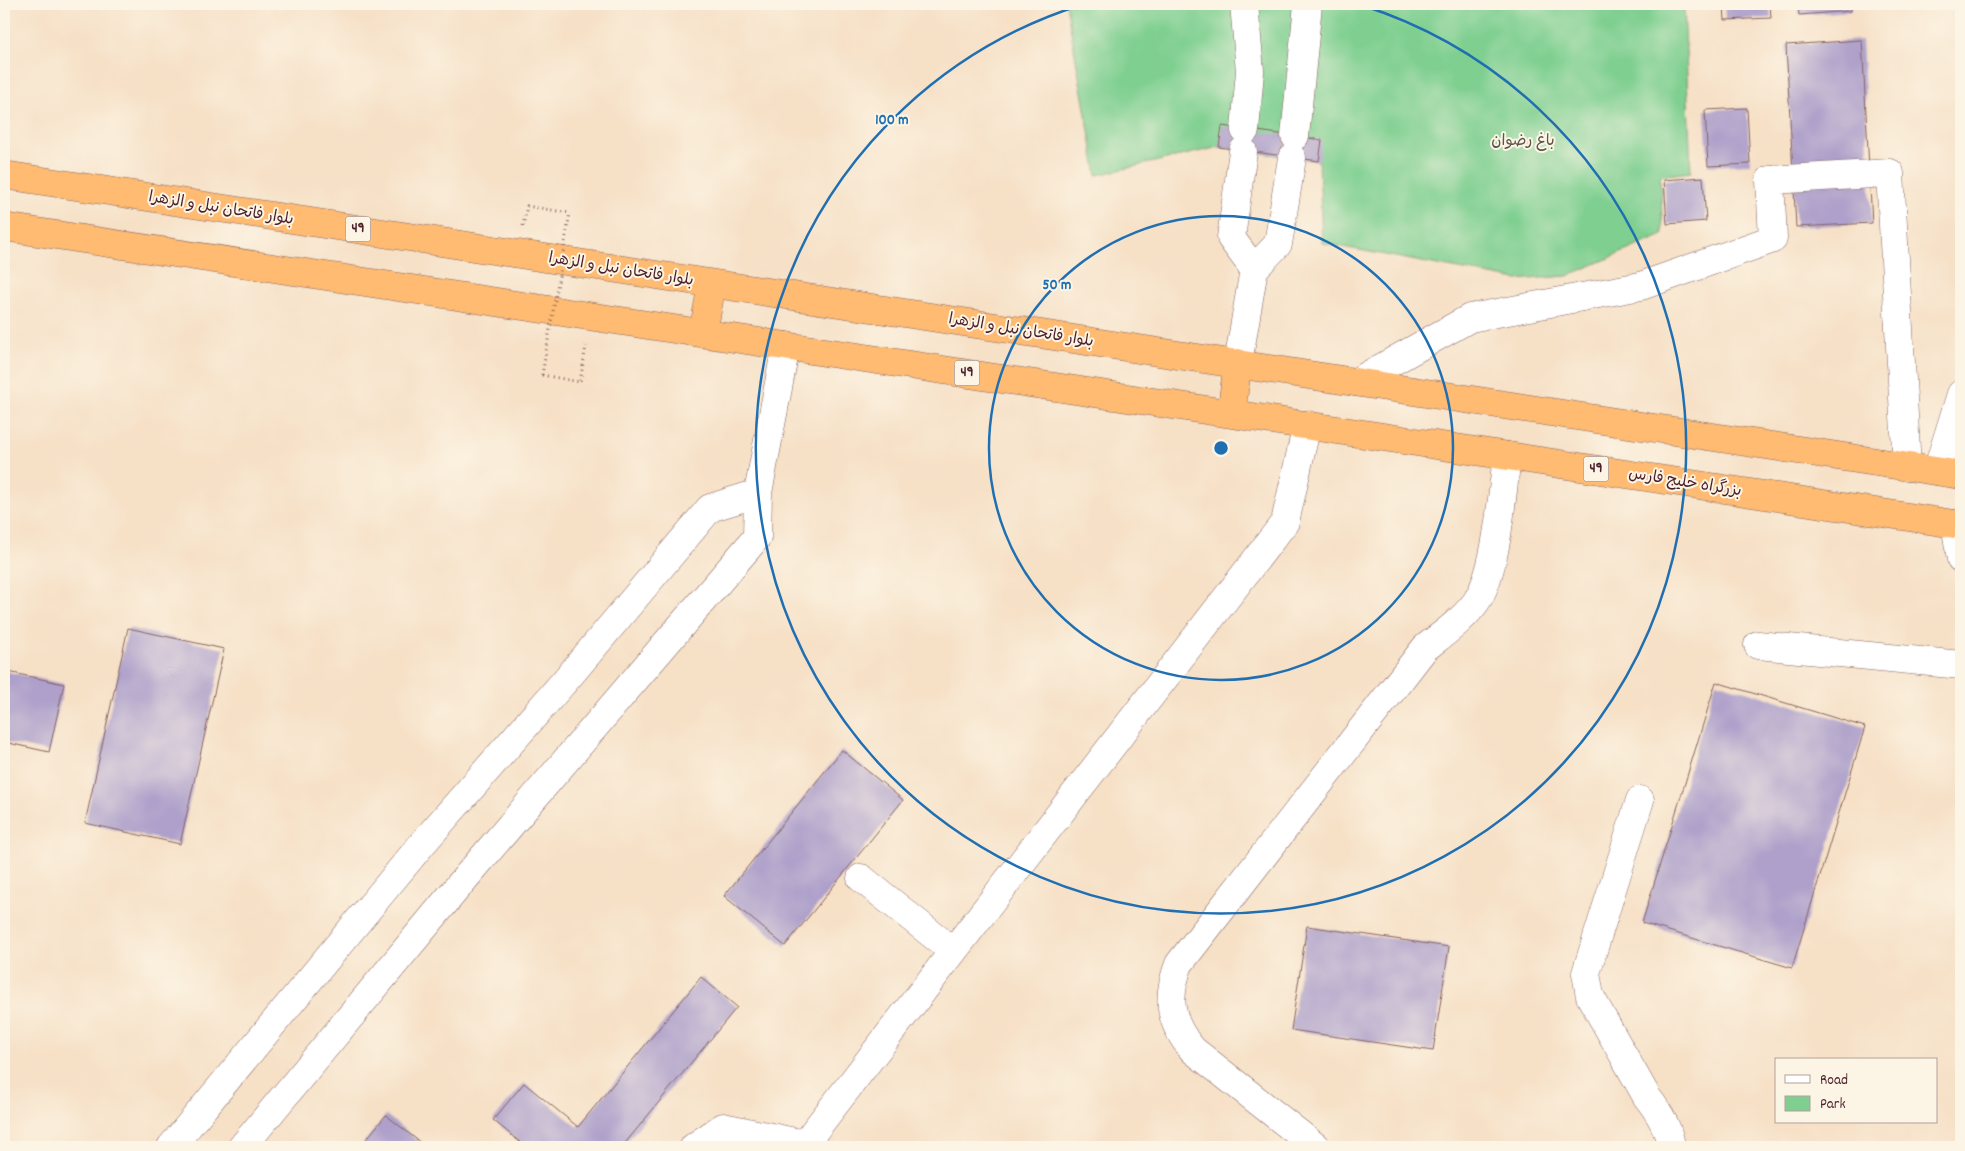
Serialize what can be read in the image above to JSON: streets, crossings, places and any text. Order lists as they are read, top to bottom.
{
  "streets": {
    "highway": ["بلوار فاتحان نبل و الزهرا", "49", "بزرگراه خلیج فارس"]
  },
  "crossings": [
    ["بلوار فاتحان نبل و الزهرا", "49"],
    ["49", "بزرگراه خلیج فارس"]
  ],
  "parks": ["باغ رضوان"],
  "legend": ["Road", "Park"],
  "rings": ["100 m", "50 m"]
}
